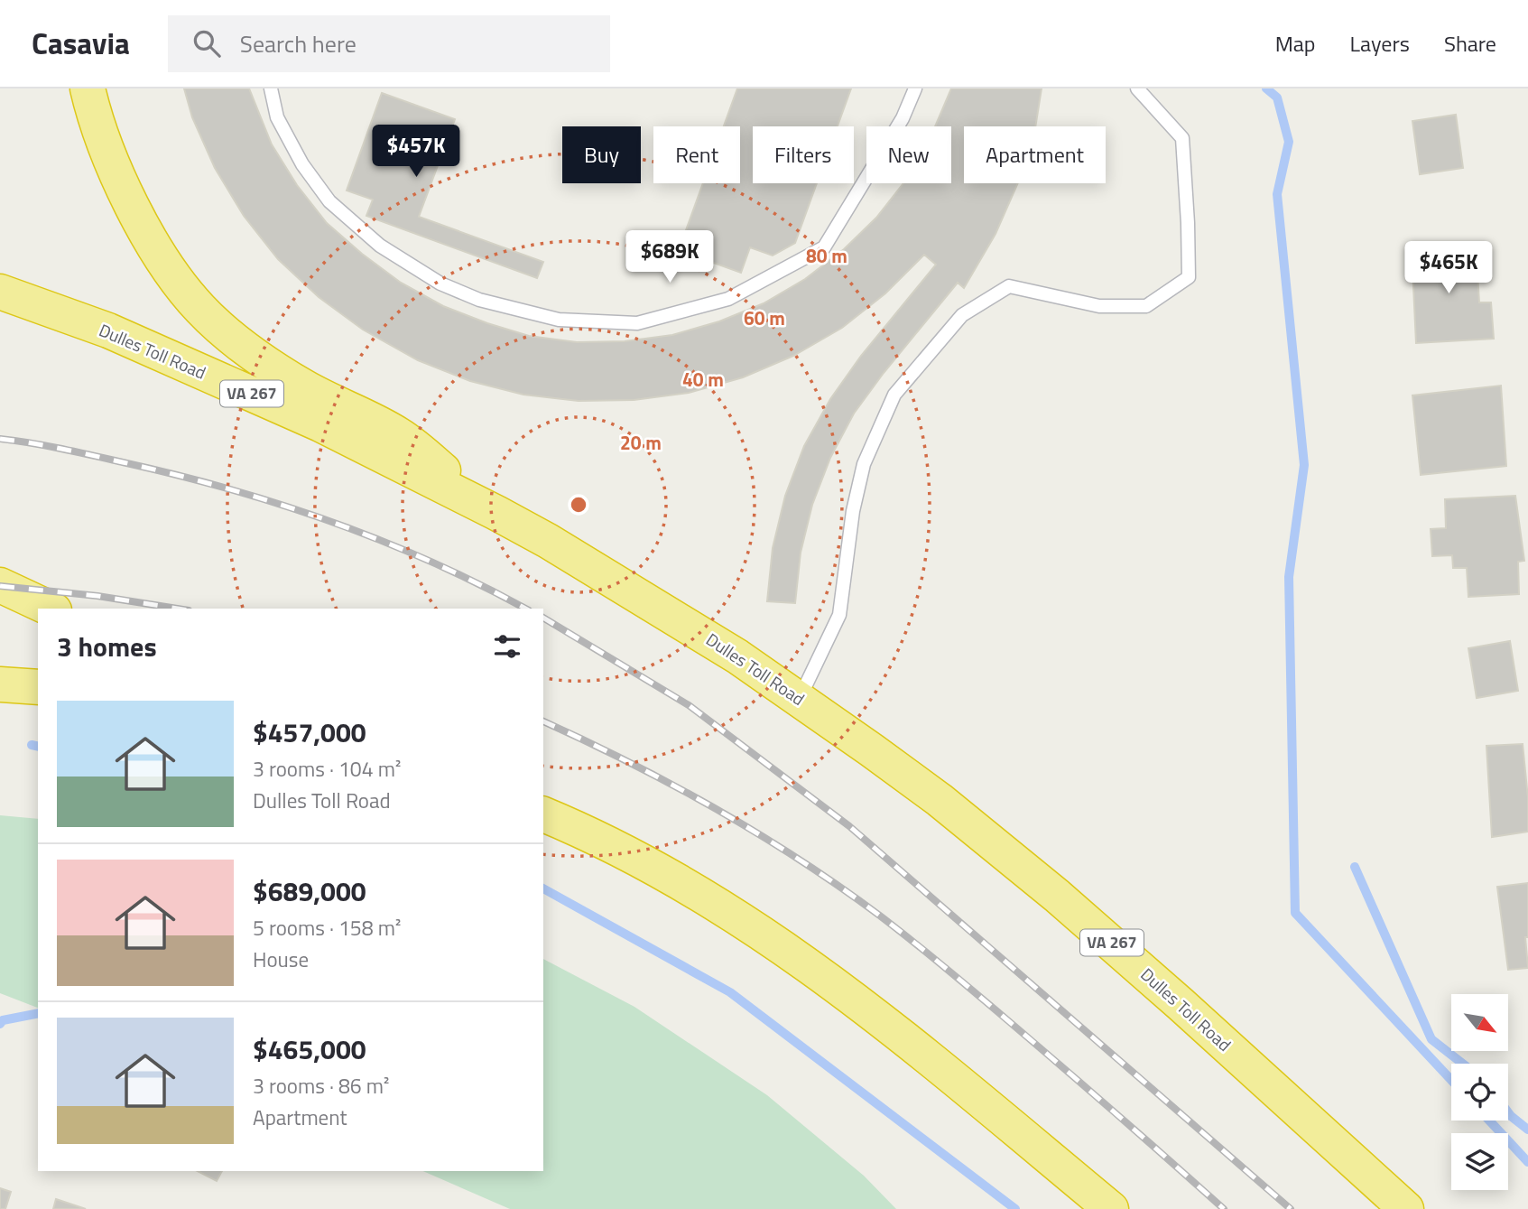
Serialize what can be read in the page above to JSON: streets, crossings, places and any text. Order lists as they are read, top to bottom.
{
  "streets": {
    "highway": ["Dulles Toll Road", "VA 267"]
  },
  "north": "bottom right",
  "page": {
    "header": "Casavia",
    "search": "Search here",
    "nav": ["Map", "Layers", "Share"],
    "price": ["$457K", "$689K", "$465K"],
    "chip": [
      "Buy",
      "Rent",
      "Filters",
      "New",
      "Apartment"
    ],
    "heading": "3 homes",
    "list": [
      {
        "name": "$457,000",
        "note": "3 rooms · 104 m² · Dulles Toll Road"
      },
      {
        "name": "$689,000",
        "note": "5 rooms · 158 m² · House"
      },
      {
        "name": "$465,000",
        "note": "3 rooms · 86 m² · Apartment"
      }
    ]
  },
  "rings": [
    "80 m",
    "60 m",
    "40 m",
    "20 m"
  ]
}
